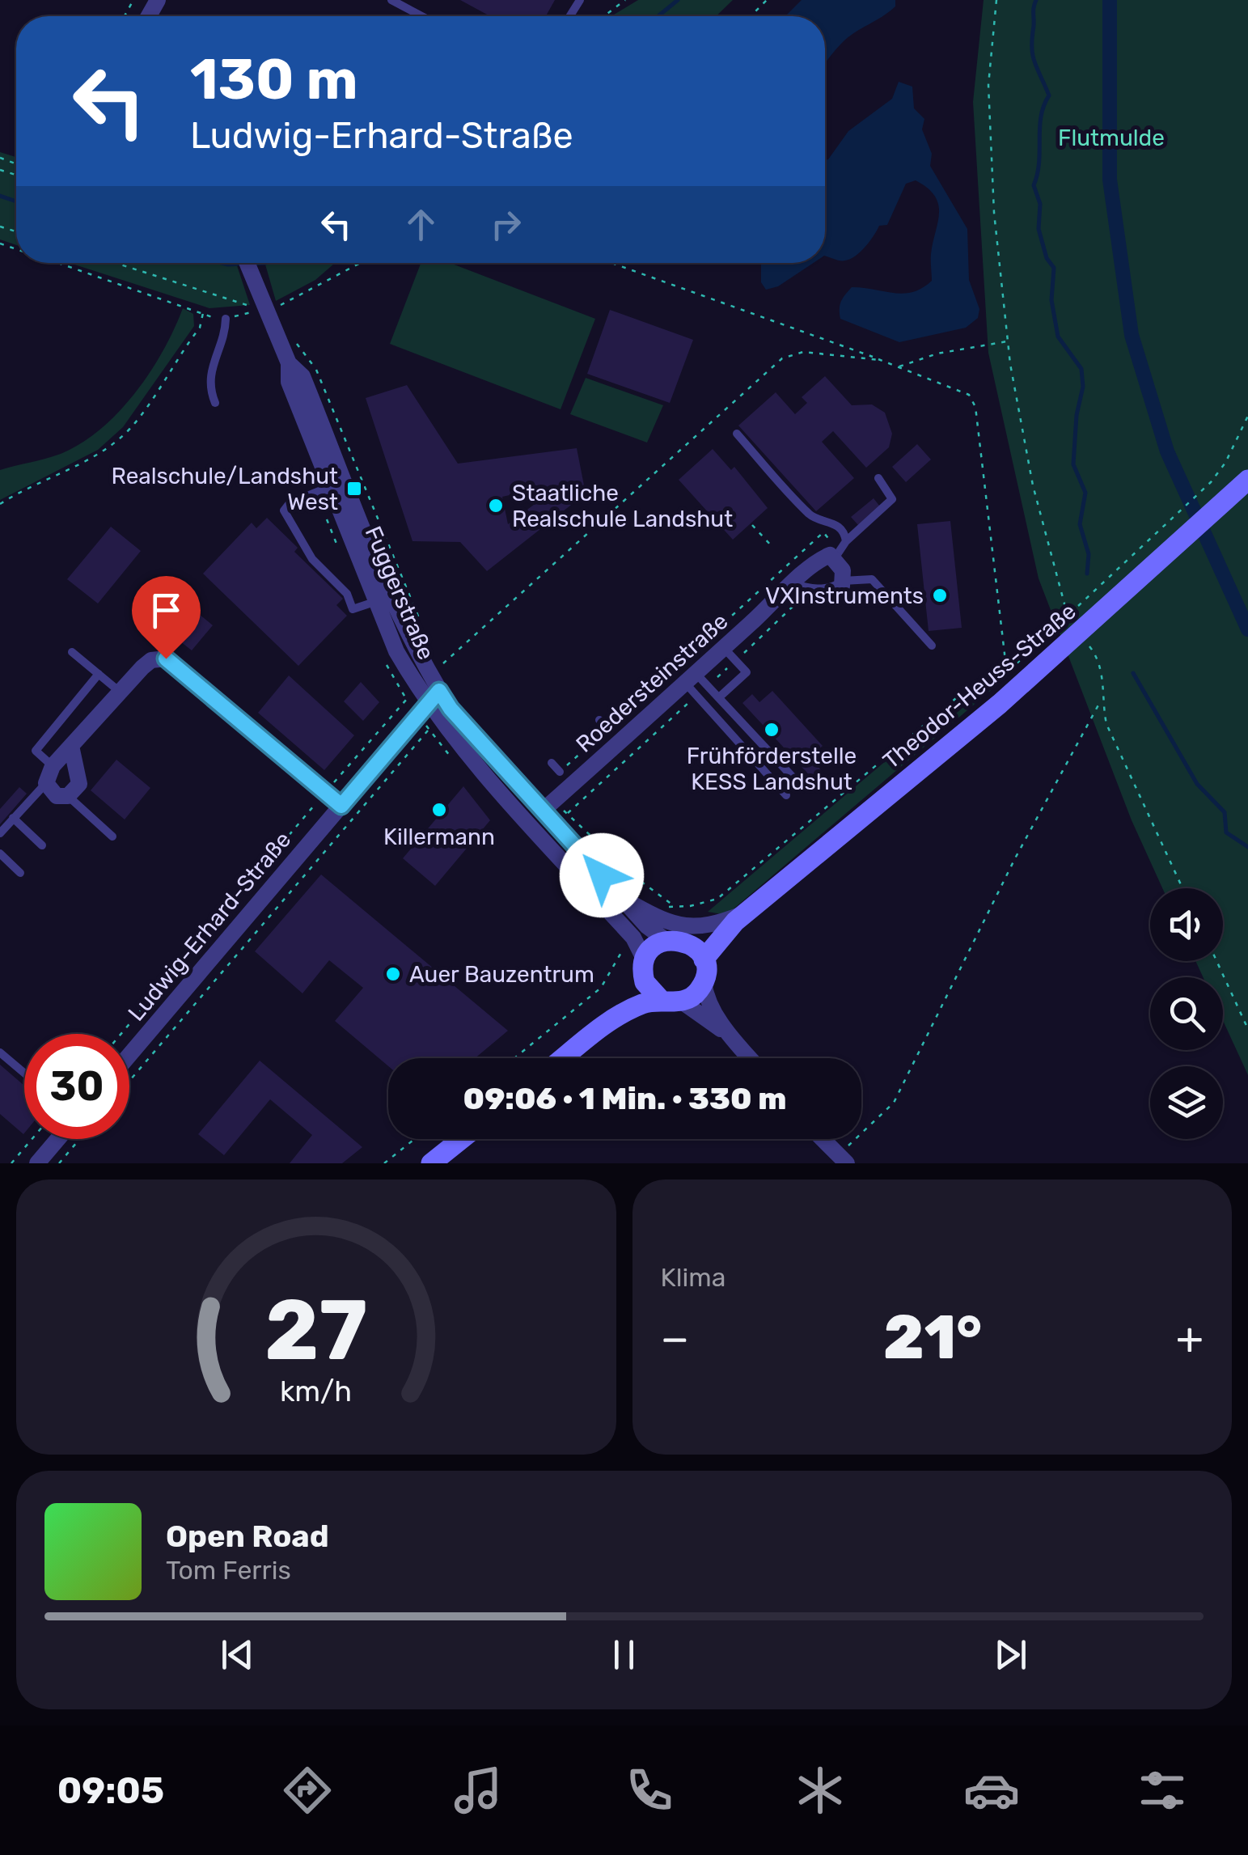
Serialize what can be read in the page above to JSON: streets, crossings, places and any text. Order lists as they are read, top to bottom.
{
  "streets": {
    "main road": ["Theodor-Heuss-Straße"],
    "street": ["Fuggerstraße", "Roedersteinstraße", "Ludwig-Erhard-Straße"]
  },
  "crossings": [
    ["Fuggerstraße", "Roedersteinstraße"],
    ["Fuggerstraße", "Theodor-Heuss-Straße"],
    ["Fuggerstraße", "Ludwig-Erhard-Straße"]
  ],
  "parks": ["Flutmulde"],
  "places": {
    "transit": ["Realschule/Landshut West"],
    "other": [
      "Staatliche Realschule Landshut",
      "VXInstruments",
      "Frühförderstelle KESS Landshut",
      "Killermann",
      "Auer Bauzentrum"
    ]
  },
  "page": {
    "turn": ["130 m", "Ludwig-Erhard-Straße"],
    "limit": "30",
    "trip": "09:06 · 1 Min. · 330 m",
    "tile": "Klima",
    "heat": ["−", "21°", "+"],
    "song": ["Open Road", "Tom Ferris"],
    "tabs": "09:05",
    "gauge": ["27", "km/h"]
  }
}
